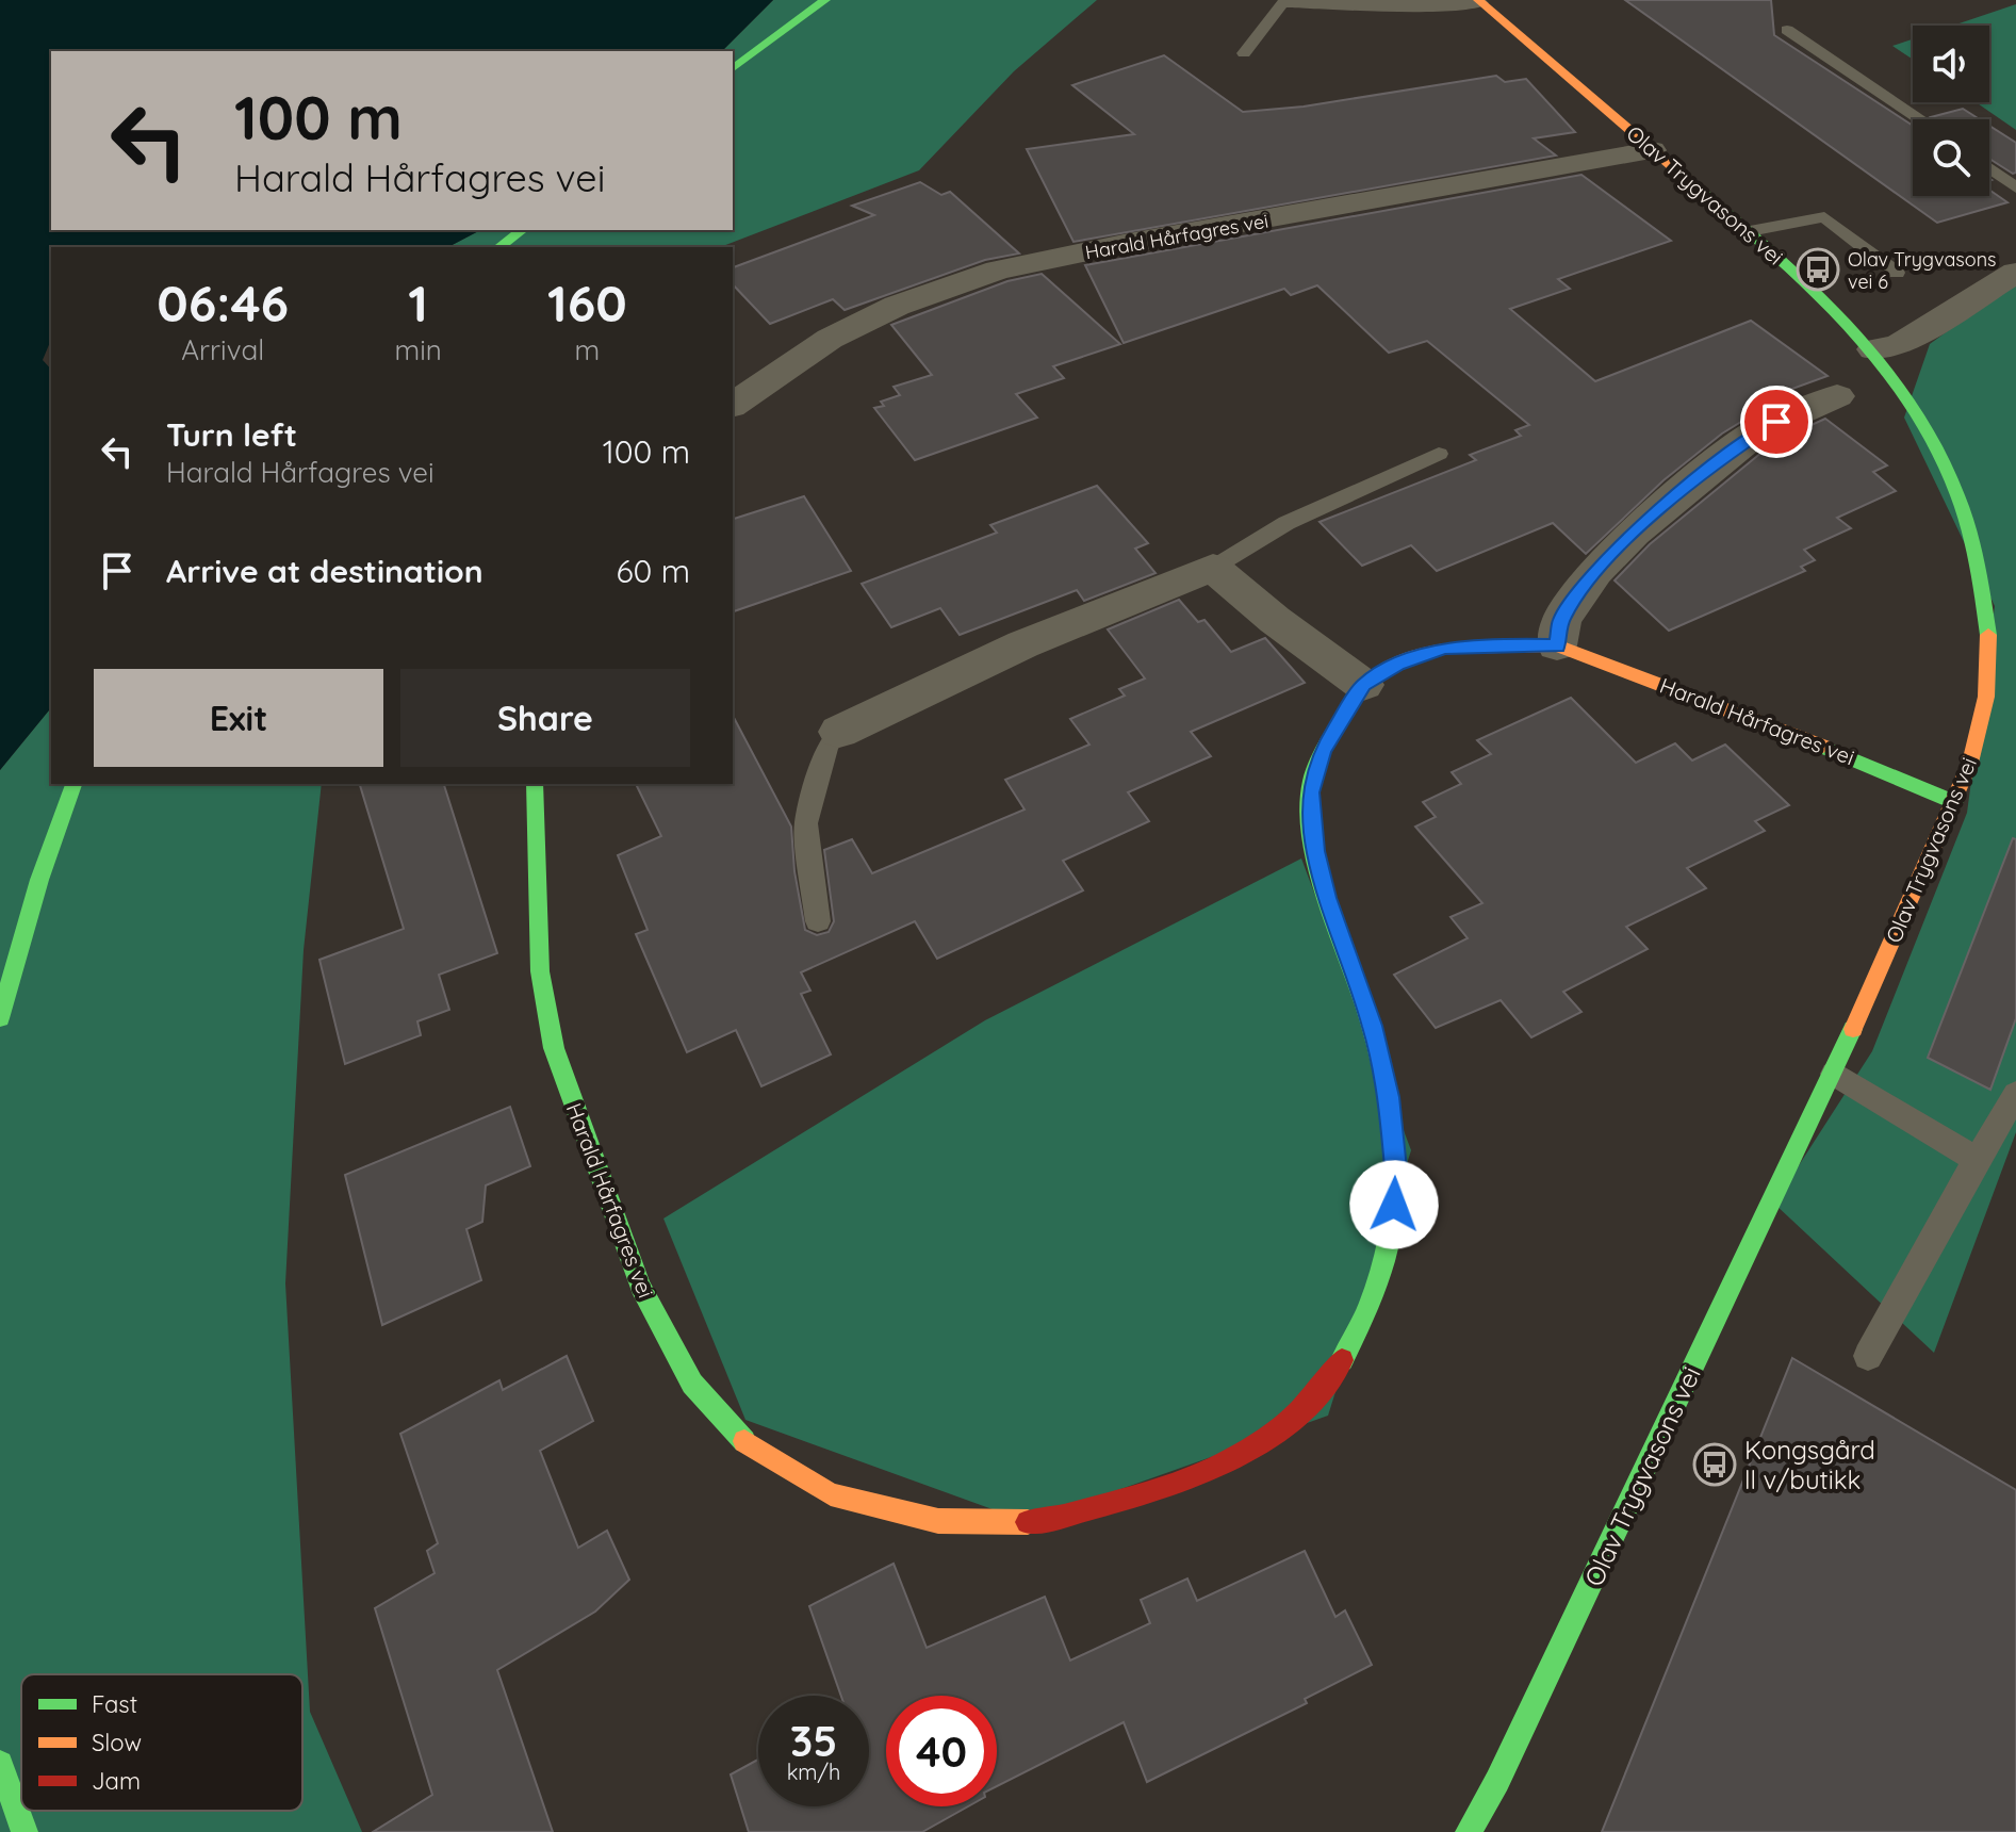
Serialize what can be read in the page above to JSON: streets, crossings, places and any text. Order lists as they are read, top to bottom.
{
  "streets": {
    "street": ["Olav Trygvasons vei", "Harald Hårfagres vei"]
  },
  "crossings": [
    ["Olav Trygvasons vei", "Harald Hårfagres vei"]
  ],
  "places": {
    "bus stop": ["Olav Trygvasons vei 6", "Kongsgård ll v/butikk"]
  },
  "legend": ["Fast", "Slow", "Jam"],
  "page": {
    "turn": ["100 m", "Harald Hårfagres vei"],
    "eta": [
      "06:46",
      "Arrival",
      "1",
      "min",
      "160",
      "m"
    ],
    "list": [
      {
        "name": "Turn left",
        "note": "Harald Hårfagres vei",
        "value": "100 m"
      },
      {
        "name": "Arrive at destination",
        "value": "60 m"
      }
    ],
    "buttons": ["Exit", "Share"],
    "speed": "35 km/h",
    "limit": "40"
  }
}
